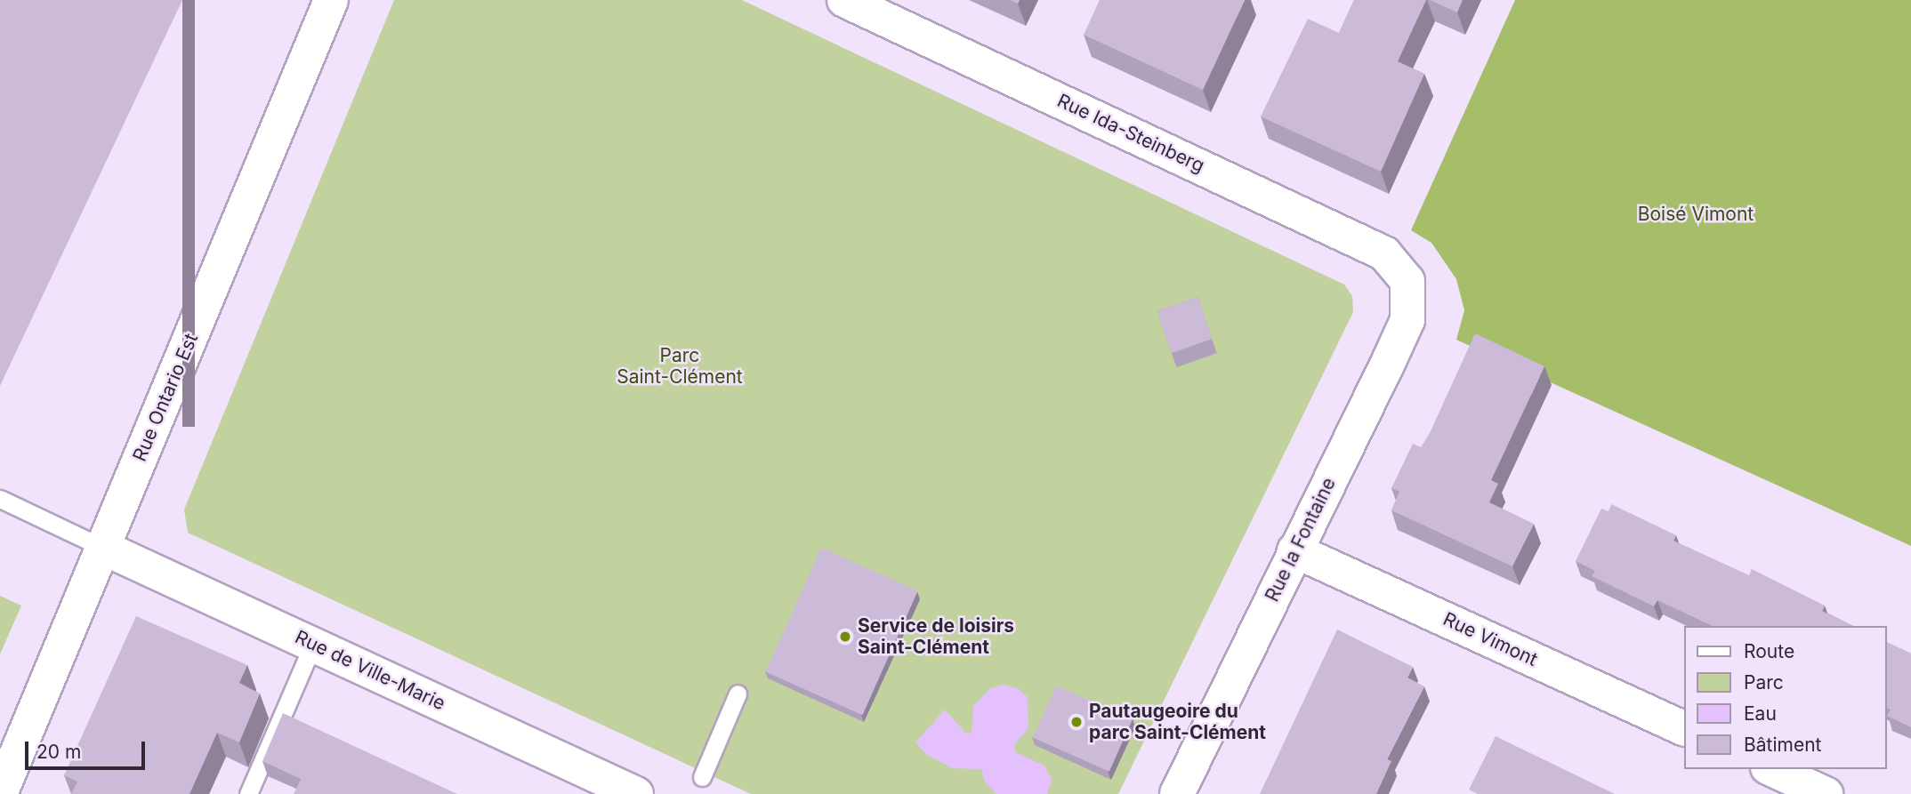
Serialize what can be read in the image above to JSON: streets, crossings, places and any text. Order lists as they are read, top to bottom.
{
  "streets": {
    "street": [
      "Rue Ida-Steinberg",
      "Rue Ontario Est",
      "Rue la Fontaine",
      "Rue Vimont",
      "Rue de Ville-Marie"
    ]
  },
  "crossings": [
    ["Rue Ida-Steinberg", "Rue la Fontaine"],
    ["Rue Ontario Est", "Rue de Ville-Marie"],
    ["Rue la Fontaine", "Rue Vimont"]
  ],
  "parks": ["Boisé Vimont", "Parc Saint-Clément"],
  "places": ["Service de loisirs Saint-Clément", "Pautaugeoire du parc Saint-Clément"],
  "legend": [
    "Route",
    "Parc",
    "Eau",
    "Bâtiment"
  ],
  "scale_bar": "20 m"
}
